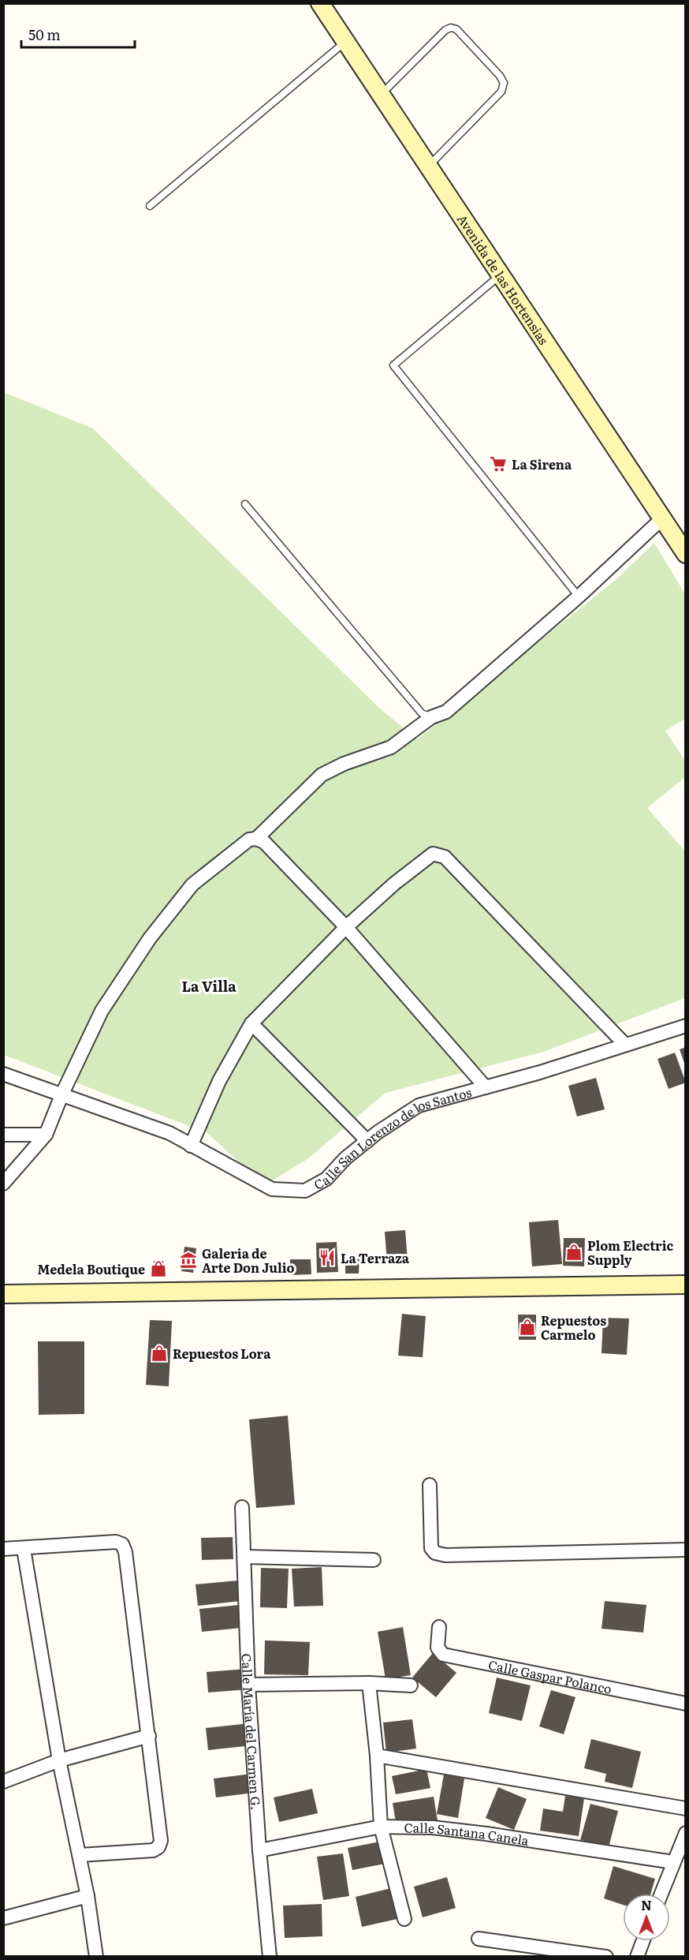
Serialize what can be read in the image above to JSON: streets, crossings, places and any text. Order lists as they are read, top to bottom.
{
  "streets": {
    "main road": ["Avenida de las Hortensias"],
    "street": [
      "Calle San Lorenzo de los Santos",
      "Calle Gaspar Polanco",
      "Calle María del Carmen G.",
      "Calle Santana Canela"
    ]
  },
  "crossings": [
    ["Calle María del Carmen G.", "Calle Santana Canela"]
  ],
  "districts": ["La Villa"],
  "places": {
    "supermarket": ["La Sirena"],
    "shop": [
      "Plom Electric Supply",
      "Medela Boutique",
      "Repuestos Carmelo",
      "Repuestos Lora"
    ],
    "restaurant": ["La Terraza"],
    "museum": ["Galeria de Arte Don Julio"]
  },
  "scale_bar": "50 m",
  "north": "top"
}
